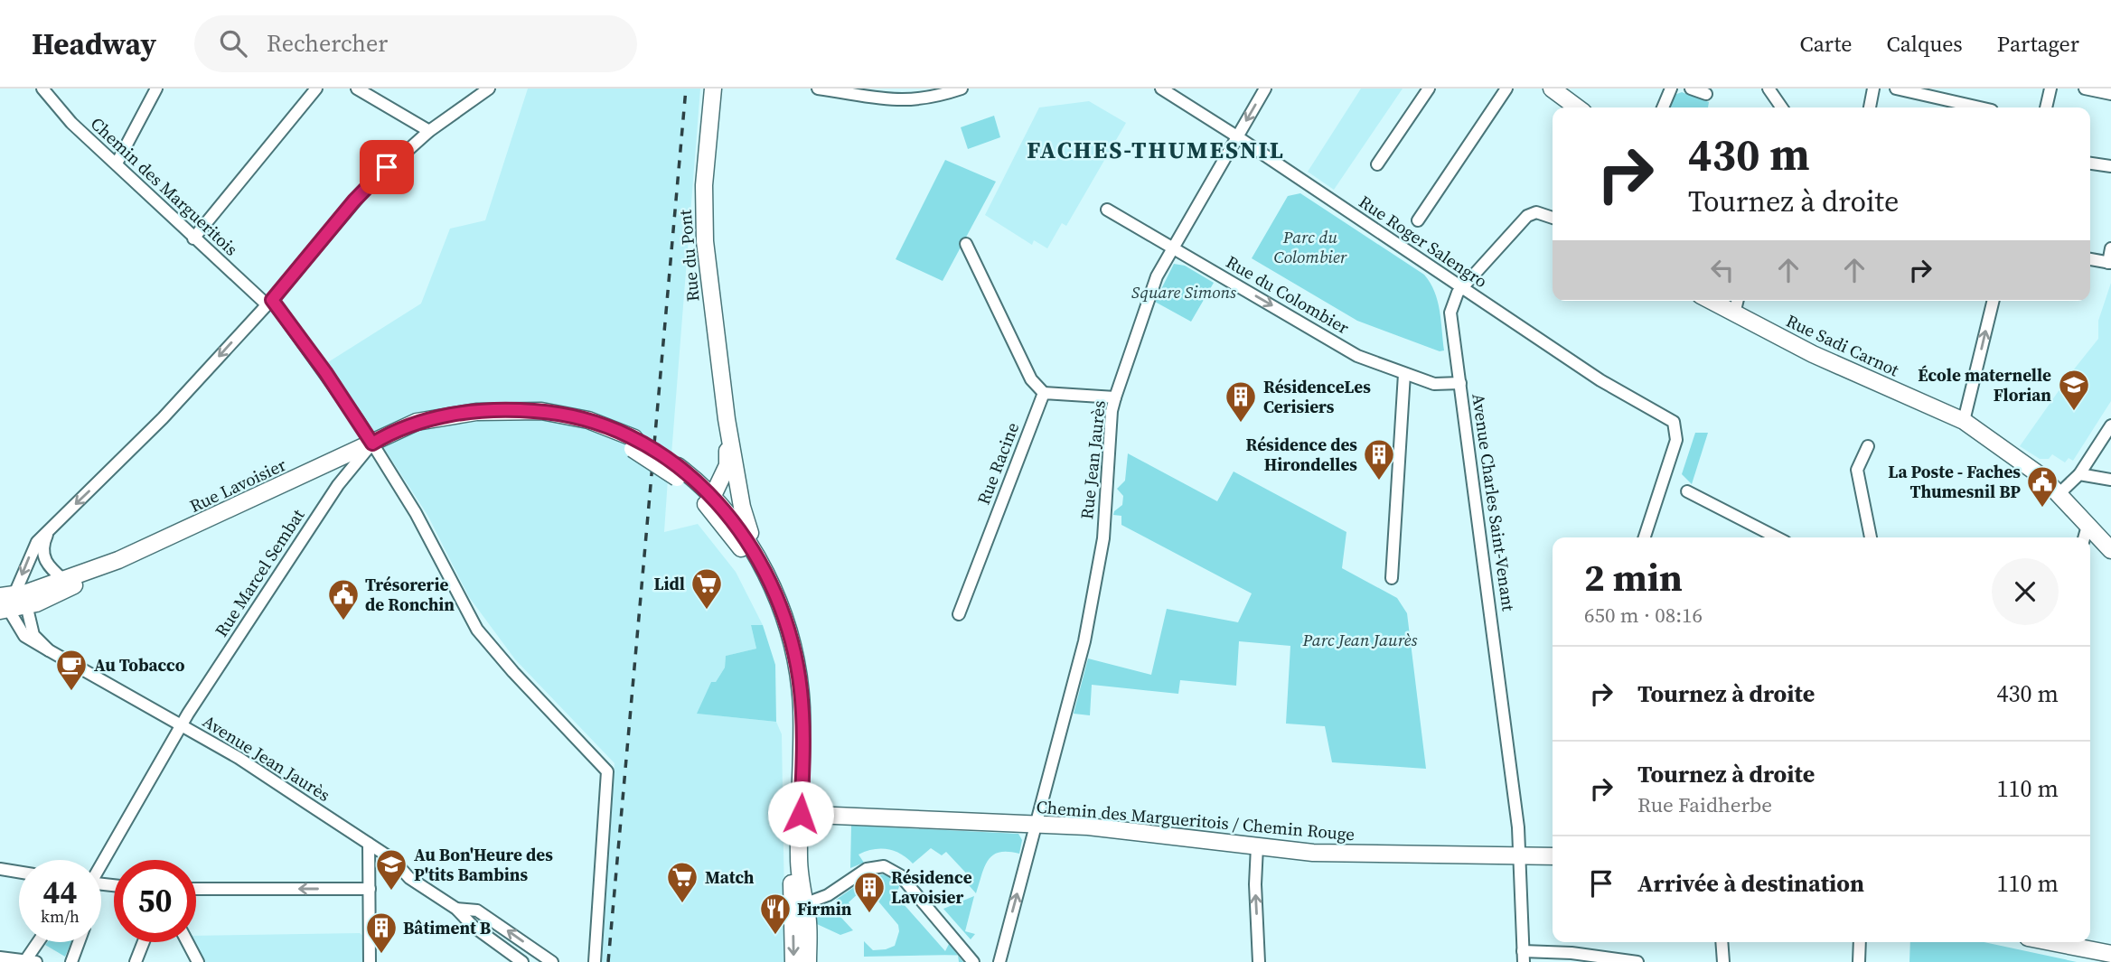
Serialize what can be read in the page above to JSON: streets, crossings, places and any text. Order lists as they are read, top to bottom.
{
  "streets": {
    "main road": [
      "Rue du Pont",
      "Rue Sadi Carnot",
      "Rue Lavoisier",
      "Chemin des Margueritois / Chemin Rouge"
    ],
    "street": [
      "Chemin des Margueritois",
      "Rue Roger Salengro",
      "Rue du Colombier",
      "Rue Jean Jaurès",
      "Rue Racine",
      "Avenue Charles Saint-Venant",
      "Rue Marcel Sembat",
      "Avenue Jean Jaurès"
    ]
  },
  "crossings": [
    ["Chemin des Margueritois", "Rue Lavoisier"],
    ["Chemin des Margueritois", "Rue Marcel Sembat"],
    ["Rue Roger Salengro", "Rue Jean Jaurès"],
    ["Rue Roger Salengro", "Avenue Charles Saint-Venant"],
    ["Rue du Pont", "Rue Lavoisier"],
    ["Rue du Colombier", "Rue Jean Jaurès"],
    ["Rue du Colombier", "Avenue Charles Saint-Venant"],
    ["Rue Jean Jaurès", "Chemin des Margueritois / Chemin Rouge"],
    ["Rue Lavoisier", "Rue Marcel Sembat"],
    ["Rue Lavoisier", "Avenue Jean Jaurès"],
    ["Rue Lavoisier", "Chemin des Margueritois / Chemin Rouge"],
    ["Avenue Charles Saint-Venant", "Chemin des Margueritois / Chemin Rouge"],
    ["Rue Marcel Sembat", "Avenue Jean Jaurès"]
  ],
  "one_way": ["Rue du Colombier"],
  "districts": ["FACHES-THUMESNIL"],
  "parks": ["Parc du Colombier", "Square Simons", "Parc Jean Jaurès"],
  "places": {
    "school or university": ["École maternelle Florian", "Au Bon'Heure des P'tits Bambins"],
    "building": [
      "RésidenceLes Cerisiers",
      "Résidence des Hirondelles",
      "Résidence Lavoisier",
      "Bâtiment B"
    ],
    "public building": ["La Poste - Faches Thumesnil BP", "Trésorerie de Ronchin"],
    "supermarket": ["Lidl", "Match"],
    "cafe": ["Au Tobacco"],
    "restaurant": ["Firmin"]
  },
  "page": {
    "header": "Headway",
    "search": "Rechercher",
    "nav": ["Carte", "Calques", "Partager"],
    "turn": ["430 m", "Tournez à droite"],
    "heading": ["2 min", "650 m · 08:16"],
    "list": [
      {
        "name": "Tournez à droite",
        "value": "430 m"
      },
      {
        "name": "Tournez à droite",
        "note": "Rue Faidherbe",
        "value": "110 m"
      },
      {
        "name": "Arrivée à destination",
        "value": "110 m"
      }
    ],
    "speed": "44 km/h",
    "limit": "50"
  }
}
